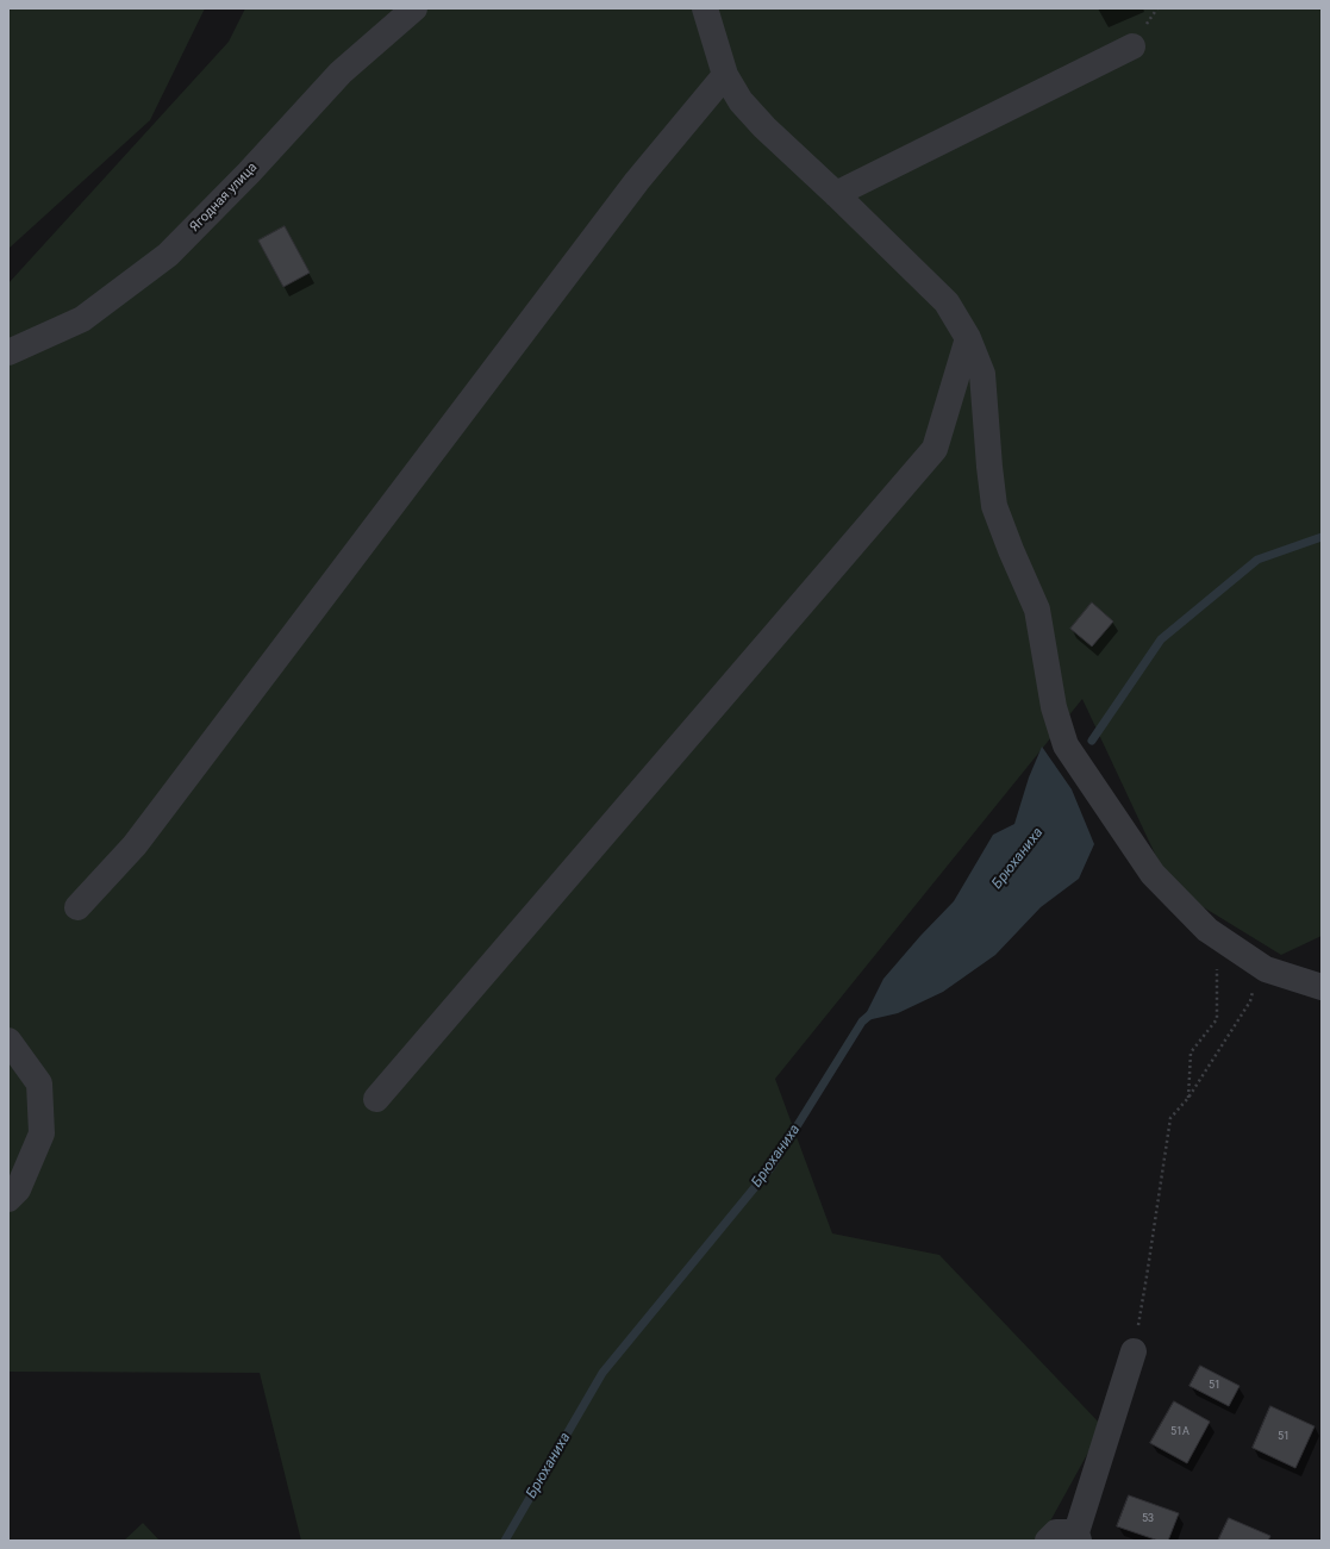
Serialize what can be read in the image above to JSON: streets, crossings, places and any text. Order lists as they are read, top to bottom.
{
  "streets": {
    "street": ["Ягодная улица"]
  },
  "water": ["Брюханиха"],
  "house_numbers": [
    "51",
    "51А",
    "51",
    "53"
  ]
}
